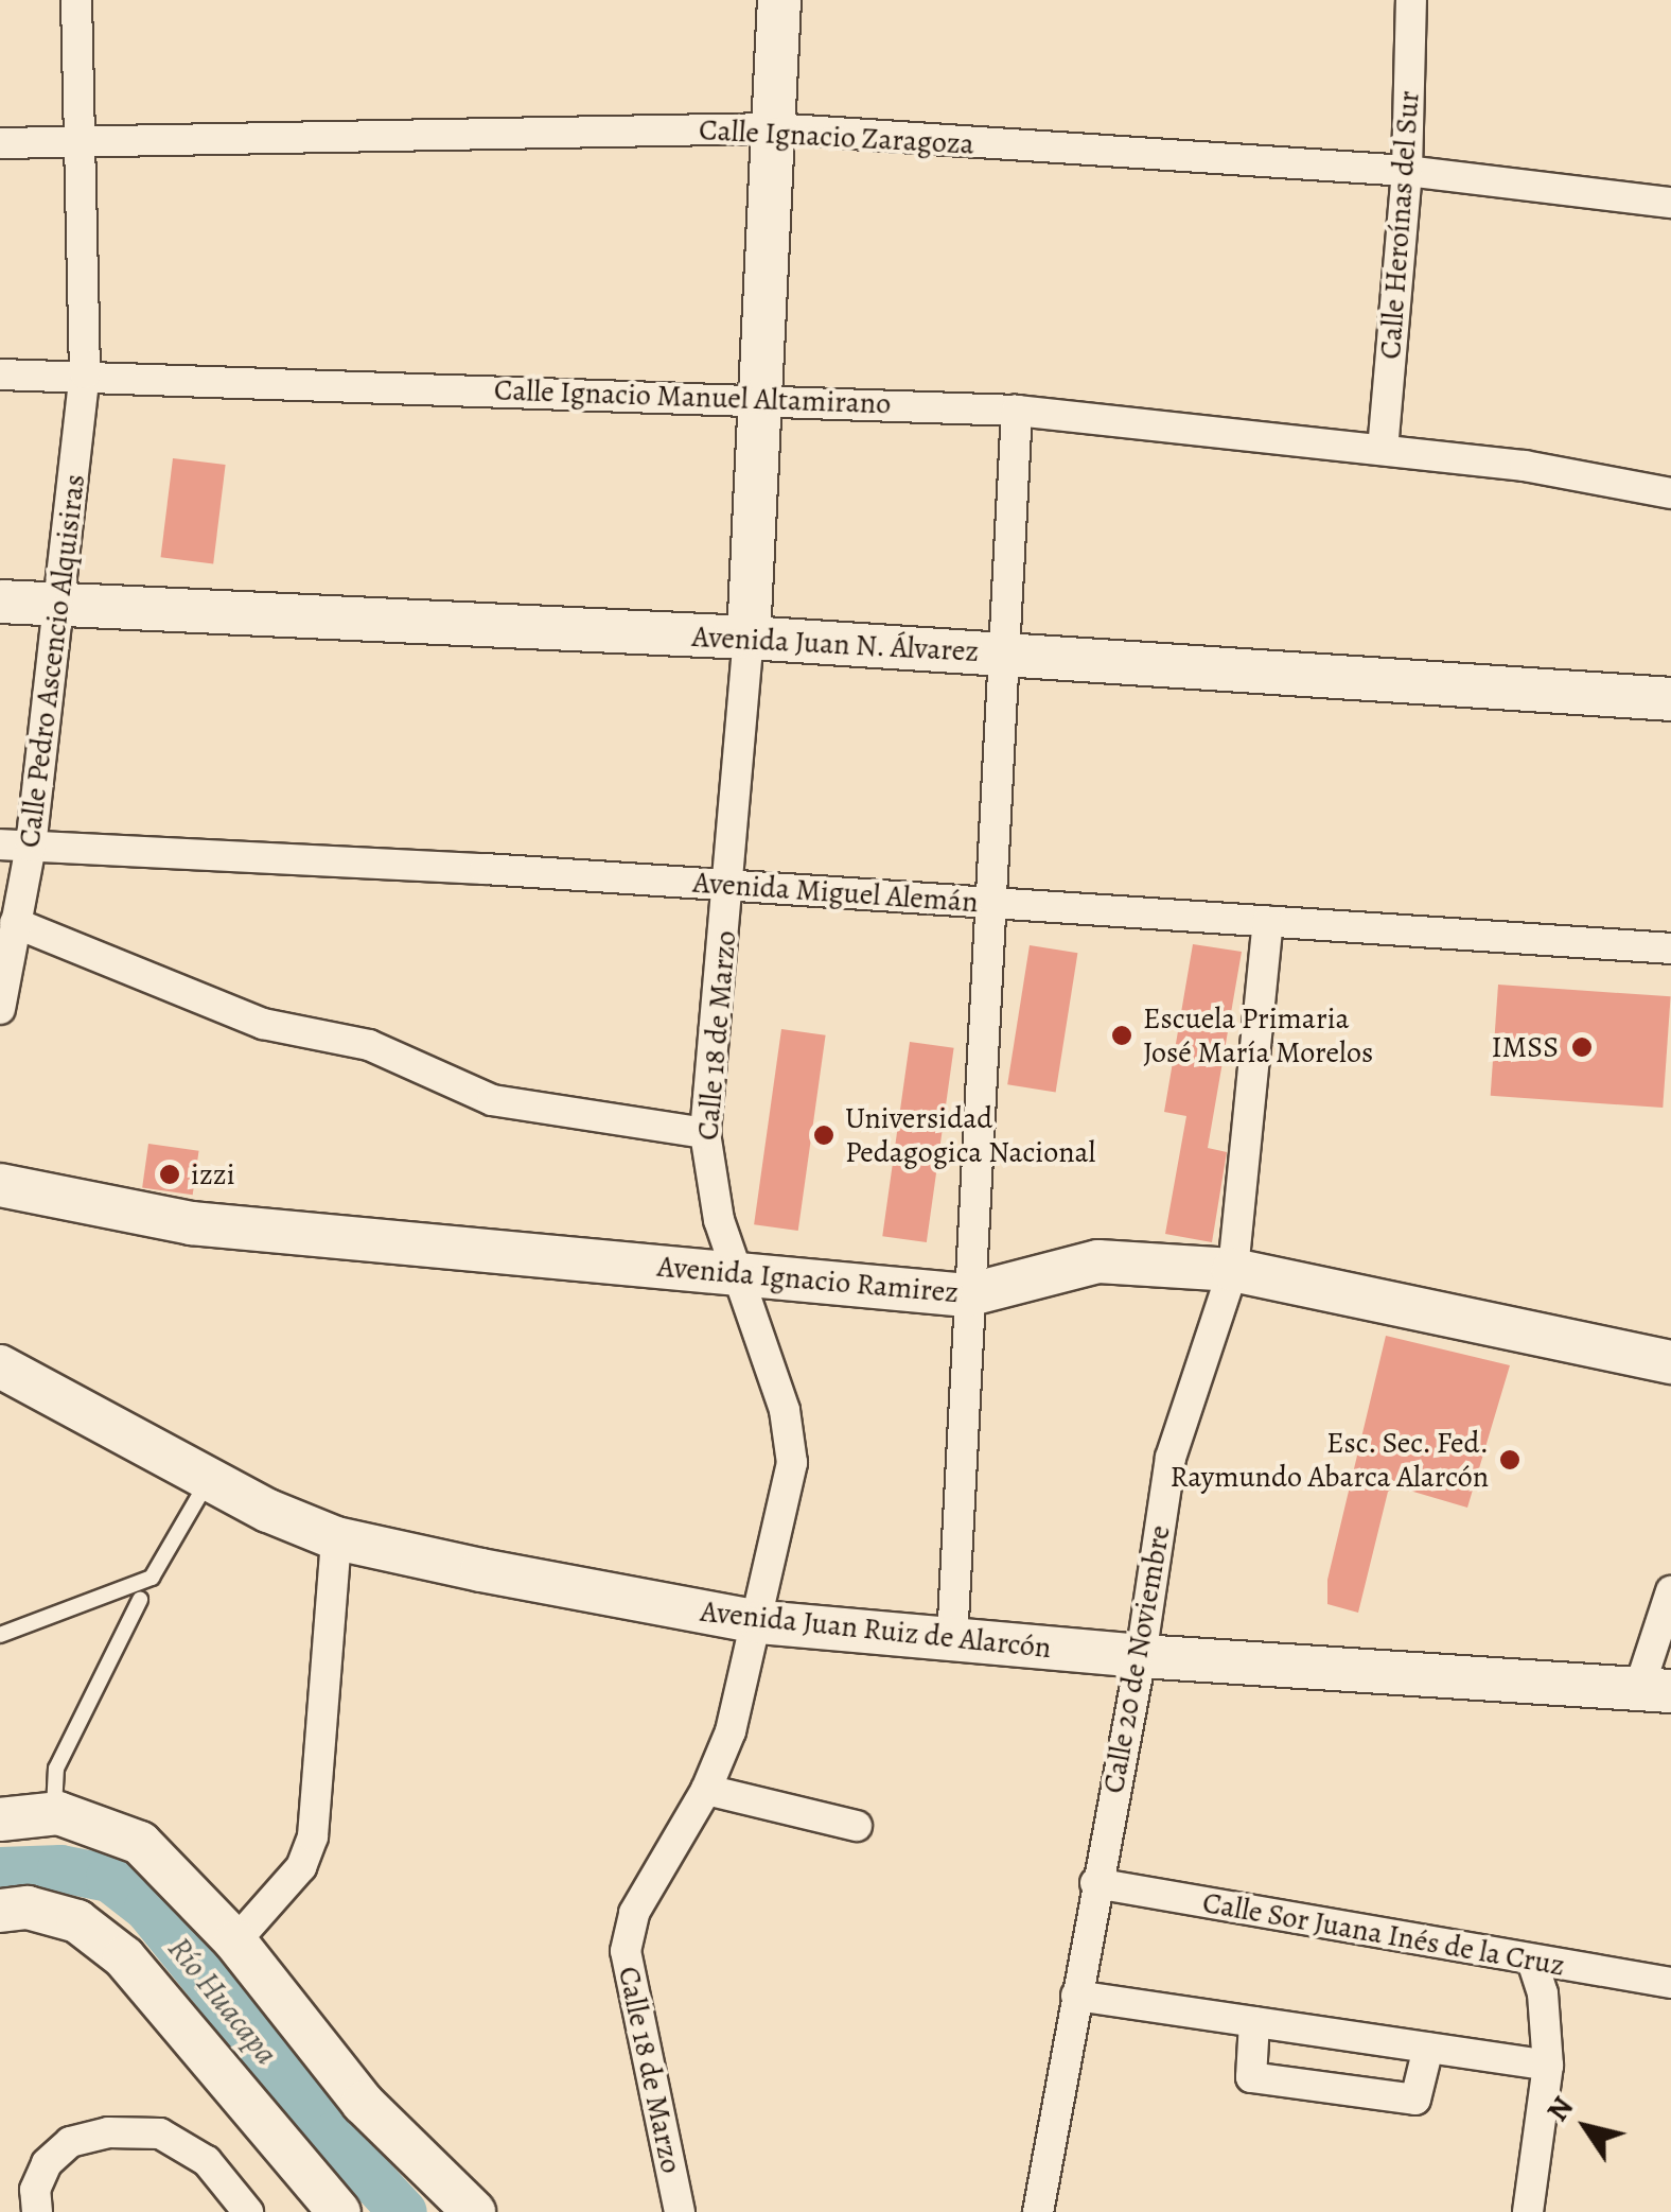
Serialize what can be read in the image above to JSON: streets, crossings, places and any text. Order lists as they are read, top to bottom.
{
  "streets": {
    "main road": [
      "Avenida Juan N. Álvarez",
      "Calle 18 de Marzo",
      "Avenida Ignacio Ramirez",
      "Avenida Juan Ruiz de Alarcón"
    ],
    "street": [
      "Calle Ignacio Zaragoza",
      "Calle Heroínas del Sur",
      "Calle Ignacio Manuel Altamirano",
      "Calle Pedro Ascencio Alquisiras",
      "Avenida Miguel Alemán",
      "Calle 20 de Noviembre",
      "Calle Sor Juana Inés de la Cruz"
    ]
  },
  "crossings": [
    ["Calle Ignacio Zaragoza", "Calle Heroínas del Sur"],
    ["Calle Ignacio Zaragoza", "Calle Pedro Ascencio Alquisiras"],
    ["Calle Ignacio Zaragoza", "Calle 18 de Marzo"],
    ["Calle Heroínas del Sur", "Calle Ignacio Manuel Altamirano"],
    ["Calle Ignacio Manuel Altamirano", "Calle Pedro Ascencio Alquisiras"],
    ["Calle Ignacio Manuel Altamirano", "Calle 18 de Marzo"],
    ["Avenida Juan N. Álvarez", "Calle Pedro Ascencio Alquisiras"],
    ["Avenida Juan N. Álvarez", "Calle 18 de Marzo"],
    ["Calle Pedro Ascencio Alquisiras", "Avenida Miguel Alemán"],
    ["Avenida Miguel Alemán", "Calle 18 de Marzo"],
    ["Avenida Miguel Alemán", "Calle 20 de Noviembre"],
    ["Calle 18 de Marzo", "Avenida Ignacio Ramirez"],
    ["Calle 18 de Marzo", "Avenida Juan Ruiz de Alarcón"],
    ["Avenida Ignacio Ramirez", "Calle 20 de Noviembre"],
    ["Avenida Juan Ruiz de Alarcón", "Calle 20 de Noviembre"],
    ["Calle 20 de Noviembre", "Calle Sor Juana Inés de la Cruz"]
  ],
  "water": ["Río Huacapa"],
  "places": [
    "Escuela Primaria José María Morelos",
    "IMSS",
    "Universidad Pedagogica Nacional",
    "izzi",
    "Esc. Sec. Fed. Raymundo Abarca Alarcón"
  ],
  "north": "top left"
}
